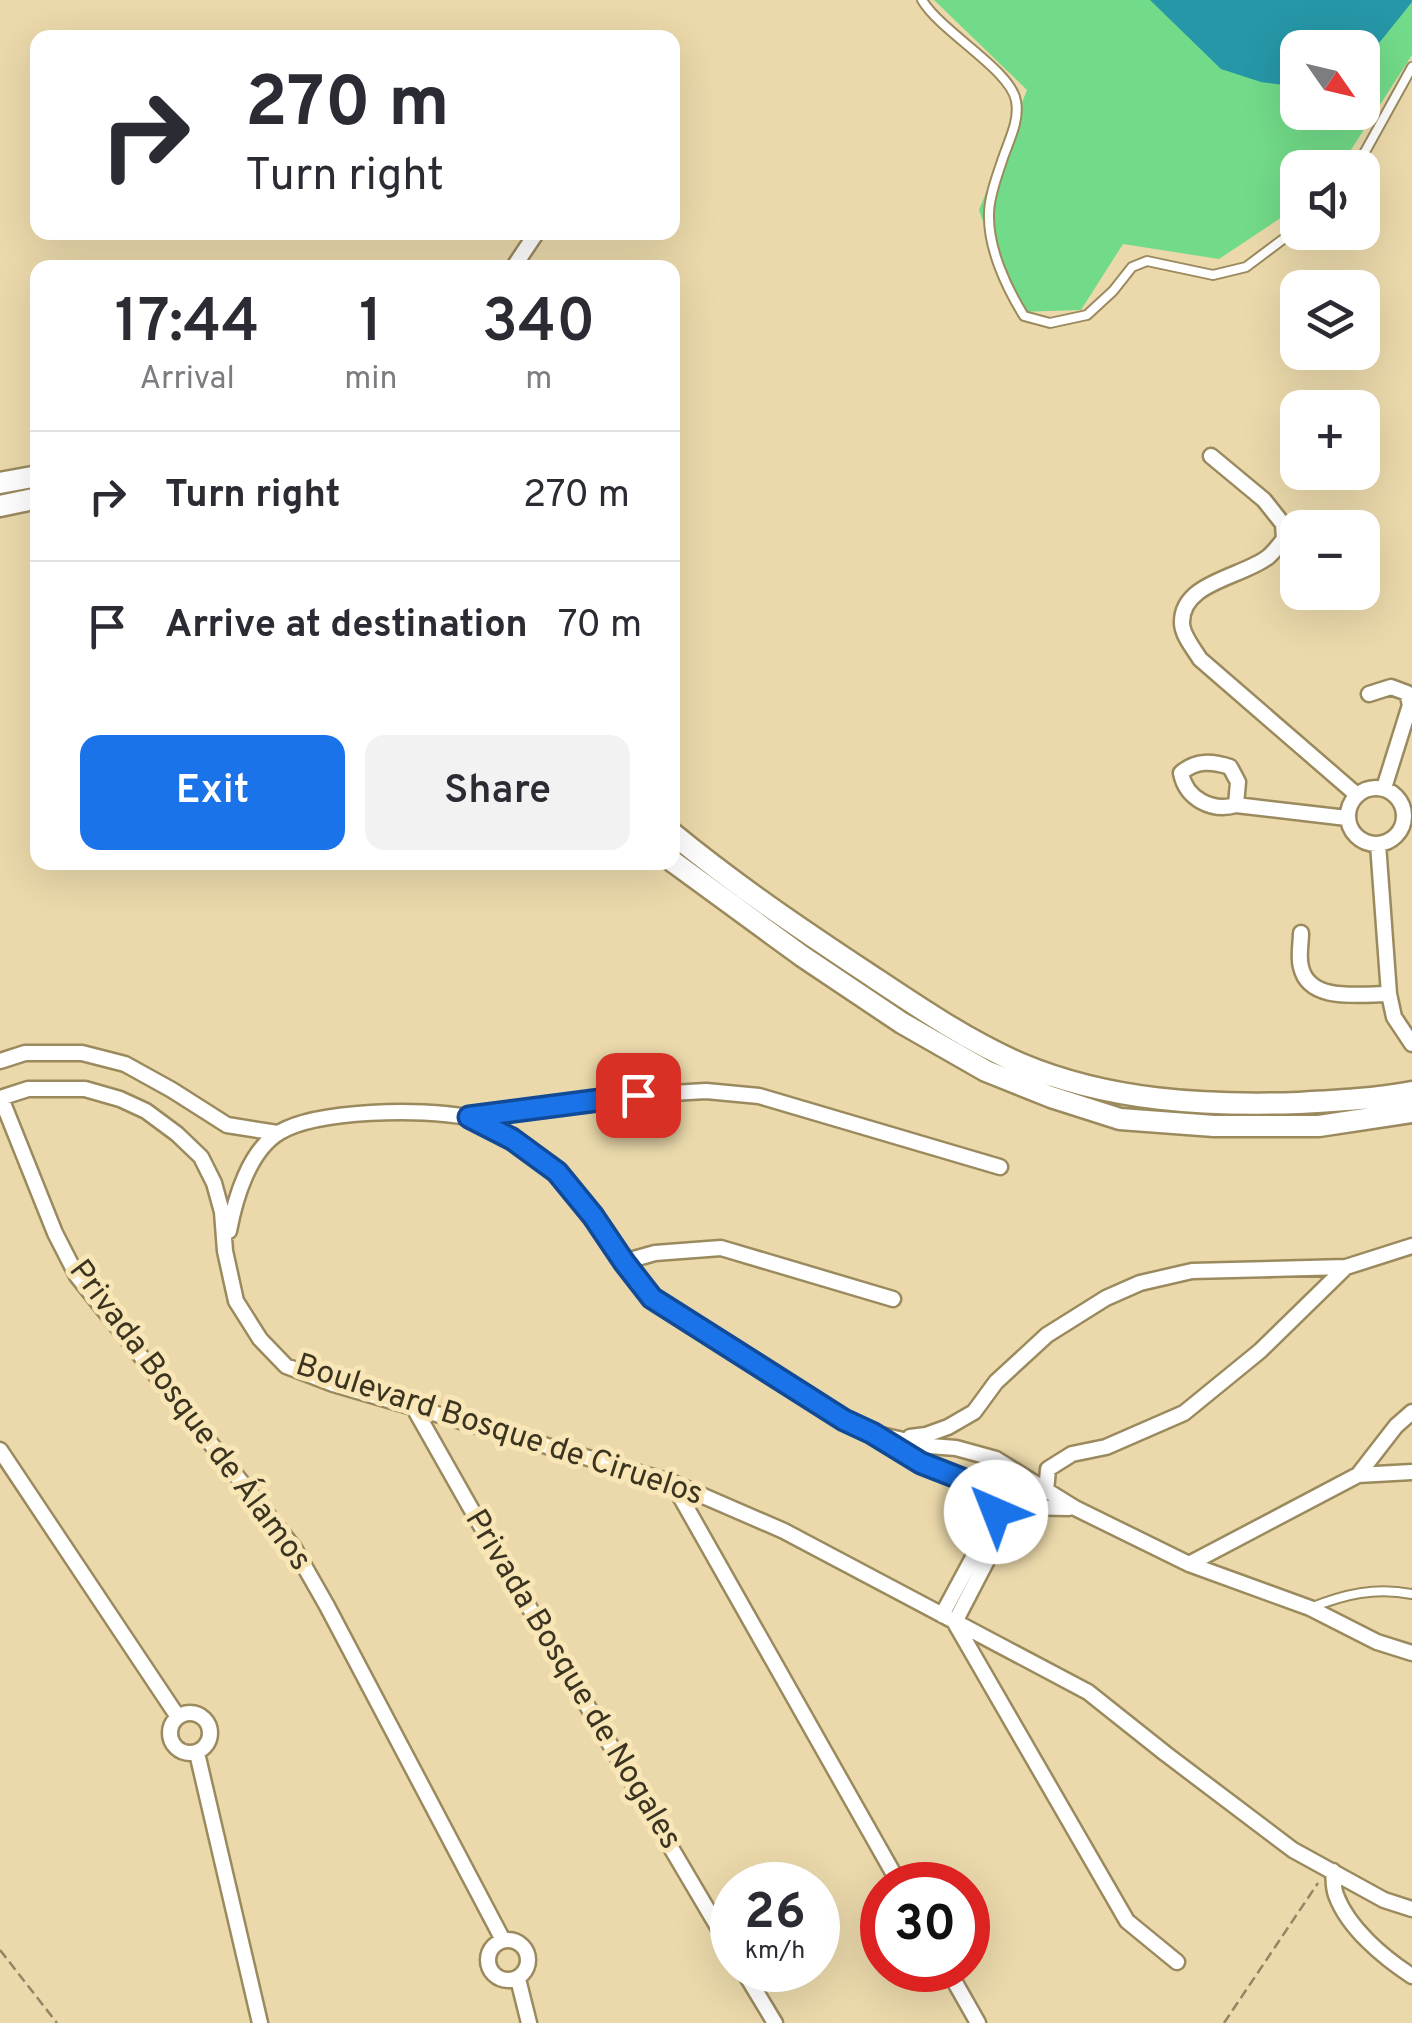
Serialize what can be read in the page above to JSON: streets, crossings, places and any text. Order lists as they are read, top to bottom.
{
  "streets": {
    "street": ["Privada Bosque de Álamos", "Boulevard Bosque de Ciruelos", "Privada Bosque de Nogales"]
  },
  "crossings": [
    ["Privada Bosque de Álamos", "Boulevard Bosque de Ciruelos"],
    ["Boulevard Bosque de Ciruelos", "Privada Bosque de Nogales"]
  ],
  "north": "bottom right",
  "page": {
    "map_buttons": ["+", "−"],
    "turn": ["270 m", "Turn right"],
    "eta": [
      "17:44",
      "Arrival",
      "1",
      "min",
      "340",
      "m"
    ],
    "list": [
      {
        "name": "Turn right",
        "value": "270 m"
      },
      {
        "name": "Arrive at destination",
        "value": "70 m"
      }
    ],
    "buttons": ["Exit", "Share"],
    "speed": "26 km/h",
    "limit": "30"
  }
}
